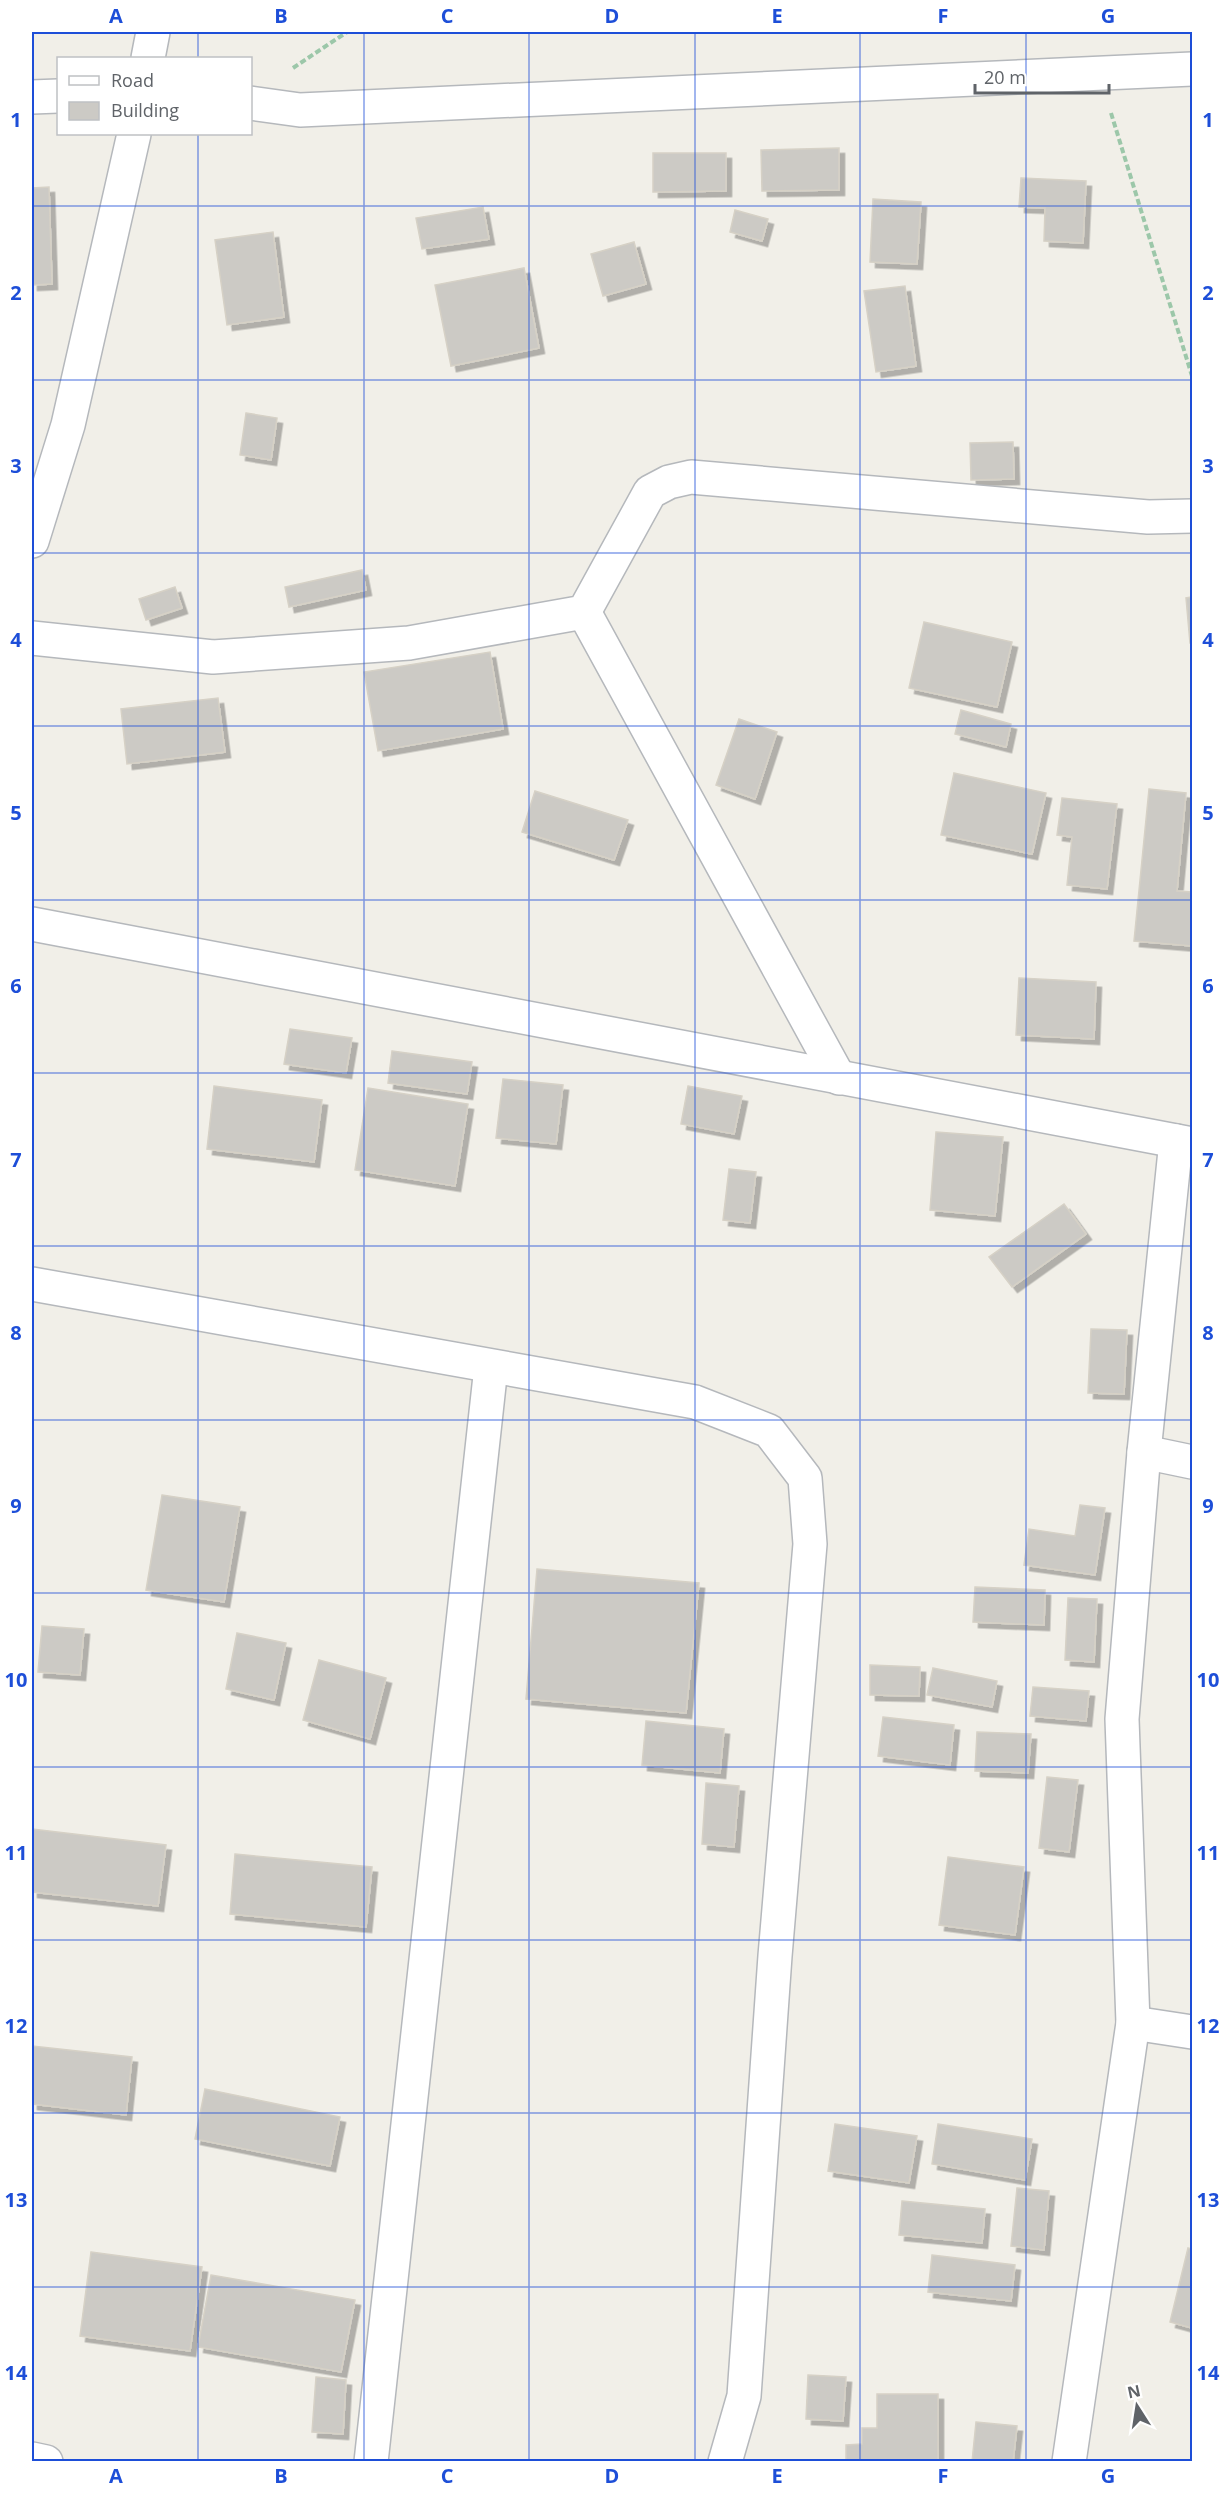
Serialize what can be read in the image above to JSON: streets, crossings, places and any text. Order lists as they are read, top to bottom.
{
  "legend": ["Road", "Building"],
  "scale_bar": "20 m",
  "north": "top",
  "grid": {
    "columns": [
      "A",
      "B",
      "C",
      "D",
      "E",
      "F",
      "G"
    ],
    "rows": [
      "1",
      "2",
      "3",
      "4",
      "5",
      "6",
      "7",
      "8",
      "9",
      "10",
      "11",
      "12",
      "13",
      "14"
    ]
  }
}
